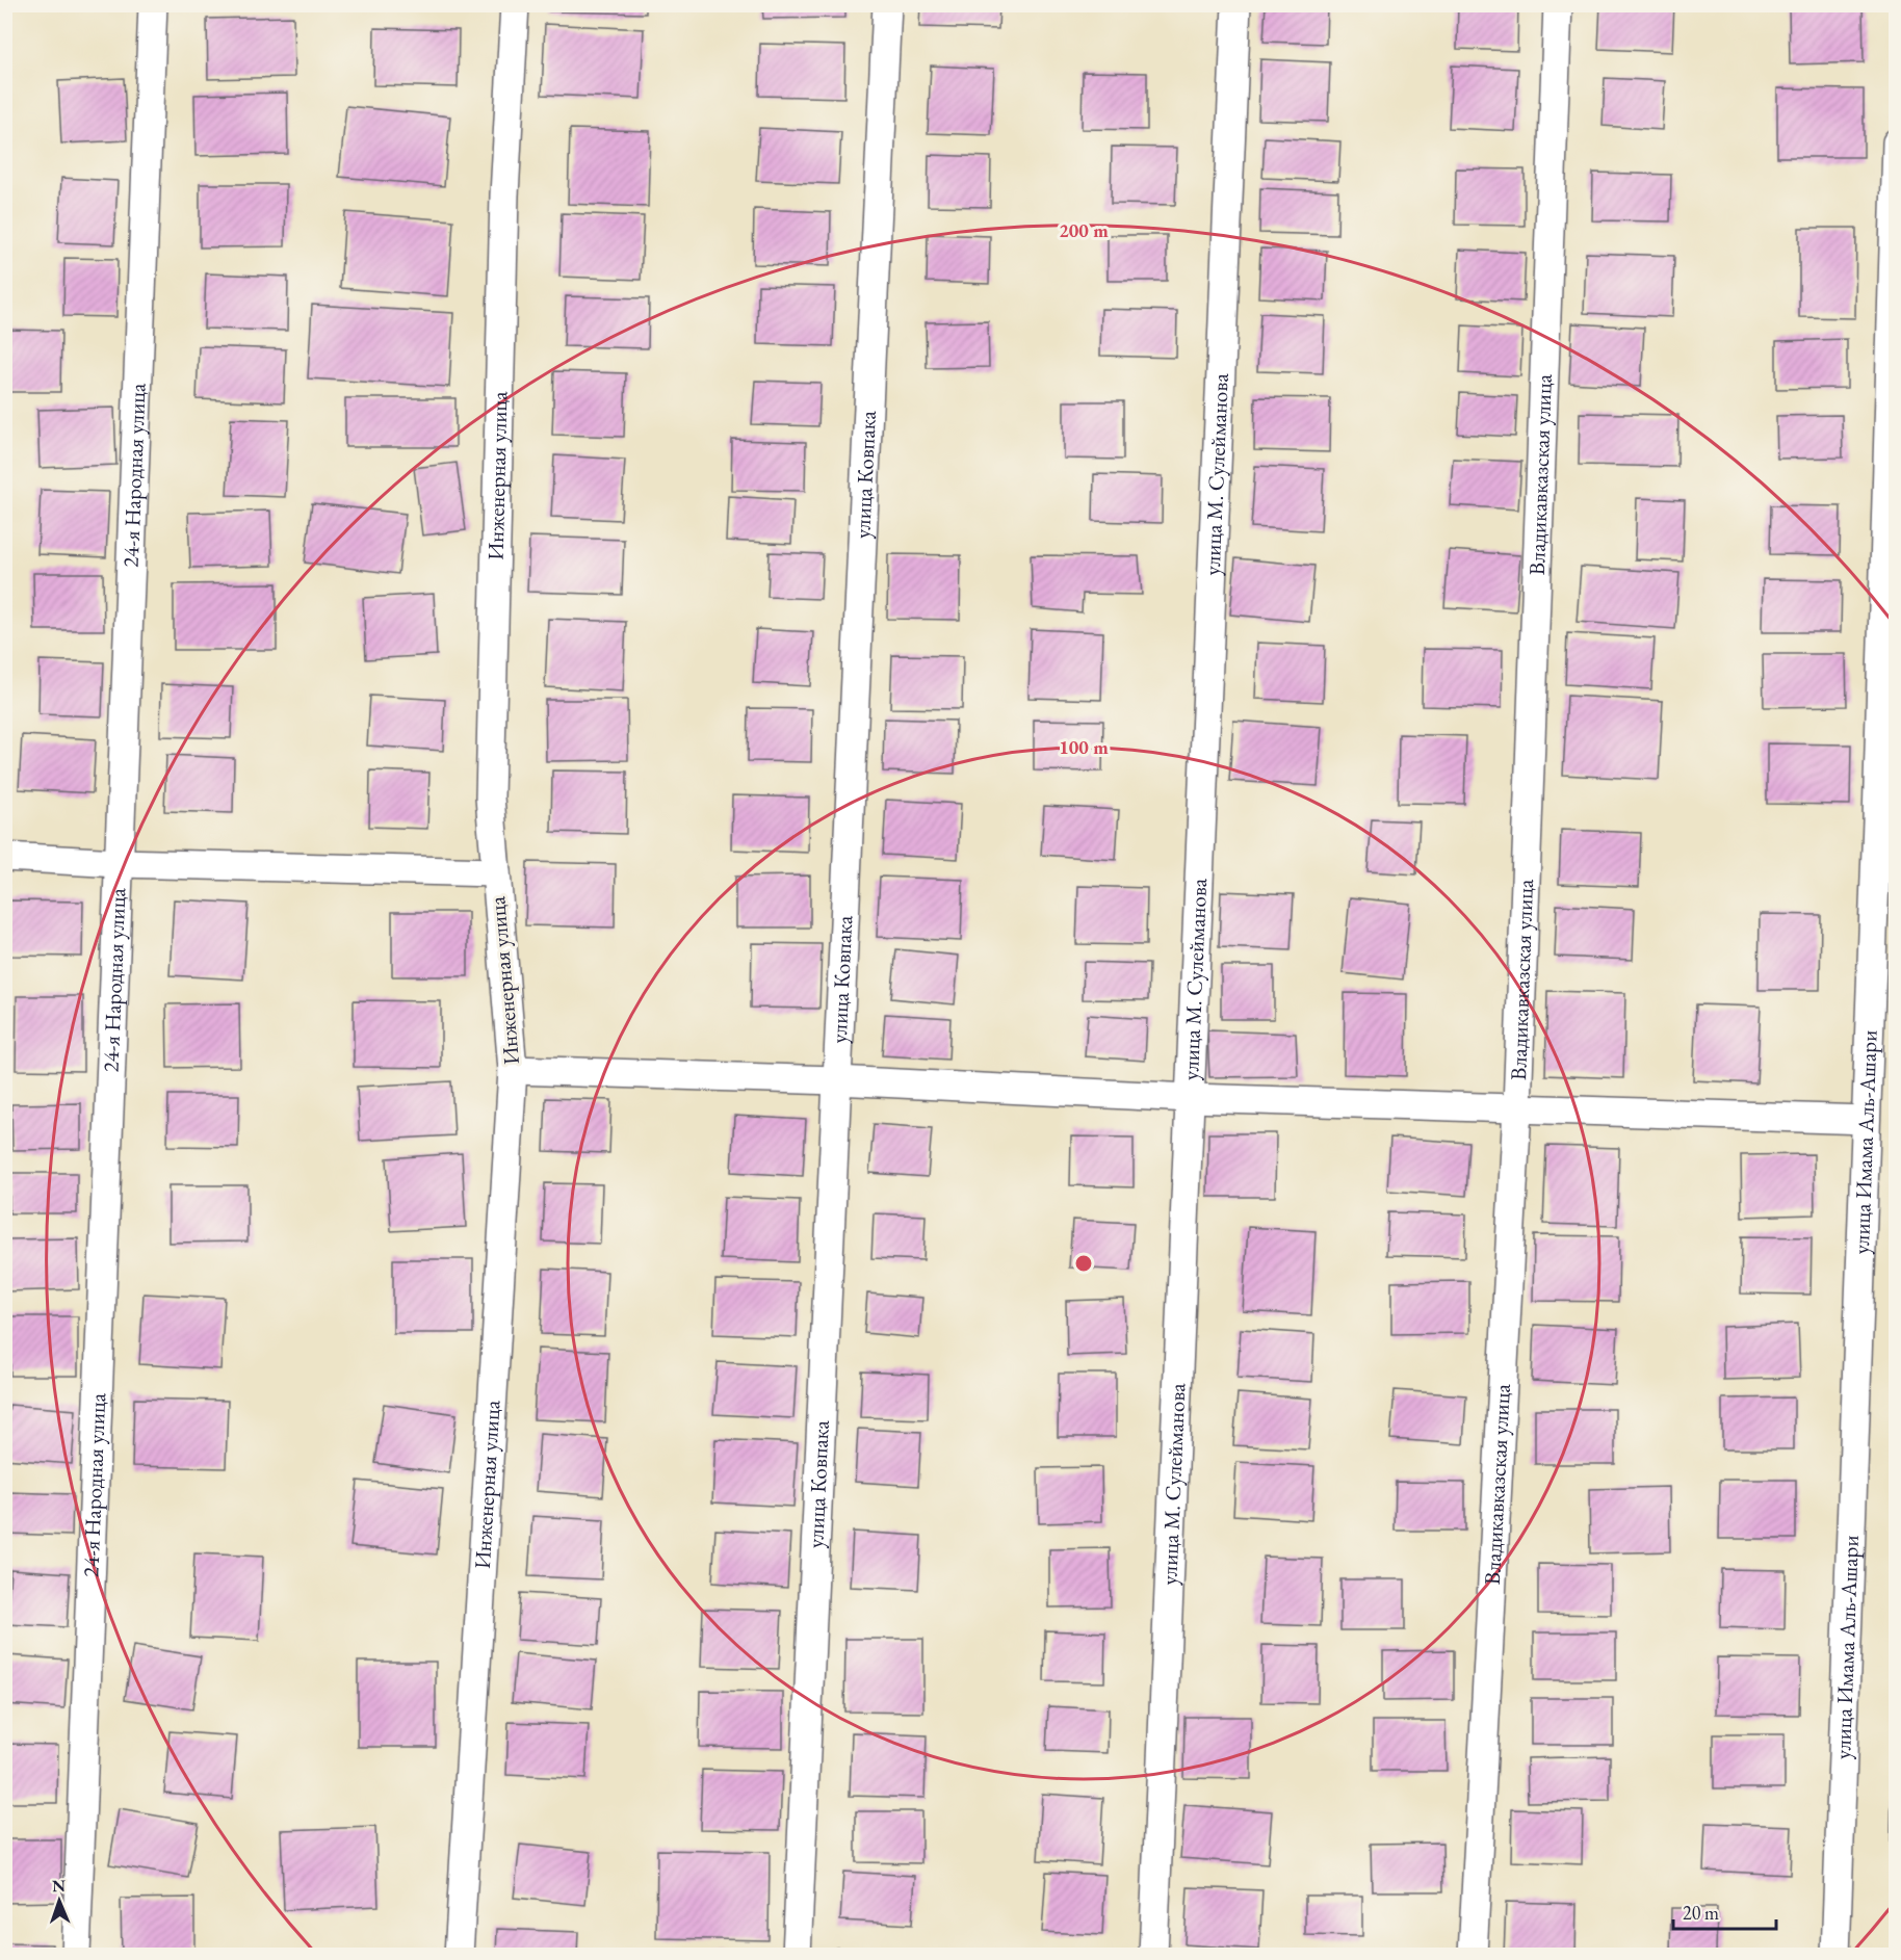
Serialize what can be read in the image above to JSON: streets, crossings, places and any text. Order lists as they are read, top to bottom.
{
  "streets": {
    "street": [
      "24-я Народная улица",
      "улица Ковпака",
      "улица М. Сулейманова",
      "Владикавказская улица",
      "Инженерная улица",
      "улица Имама Аль-Ашари"
    ]
  },
  "scale_bar": "20 m",
  "north": "top",
  "rings": ["200 m", "100 m"]
}
